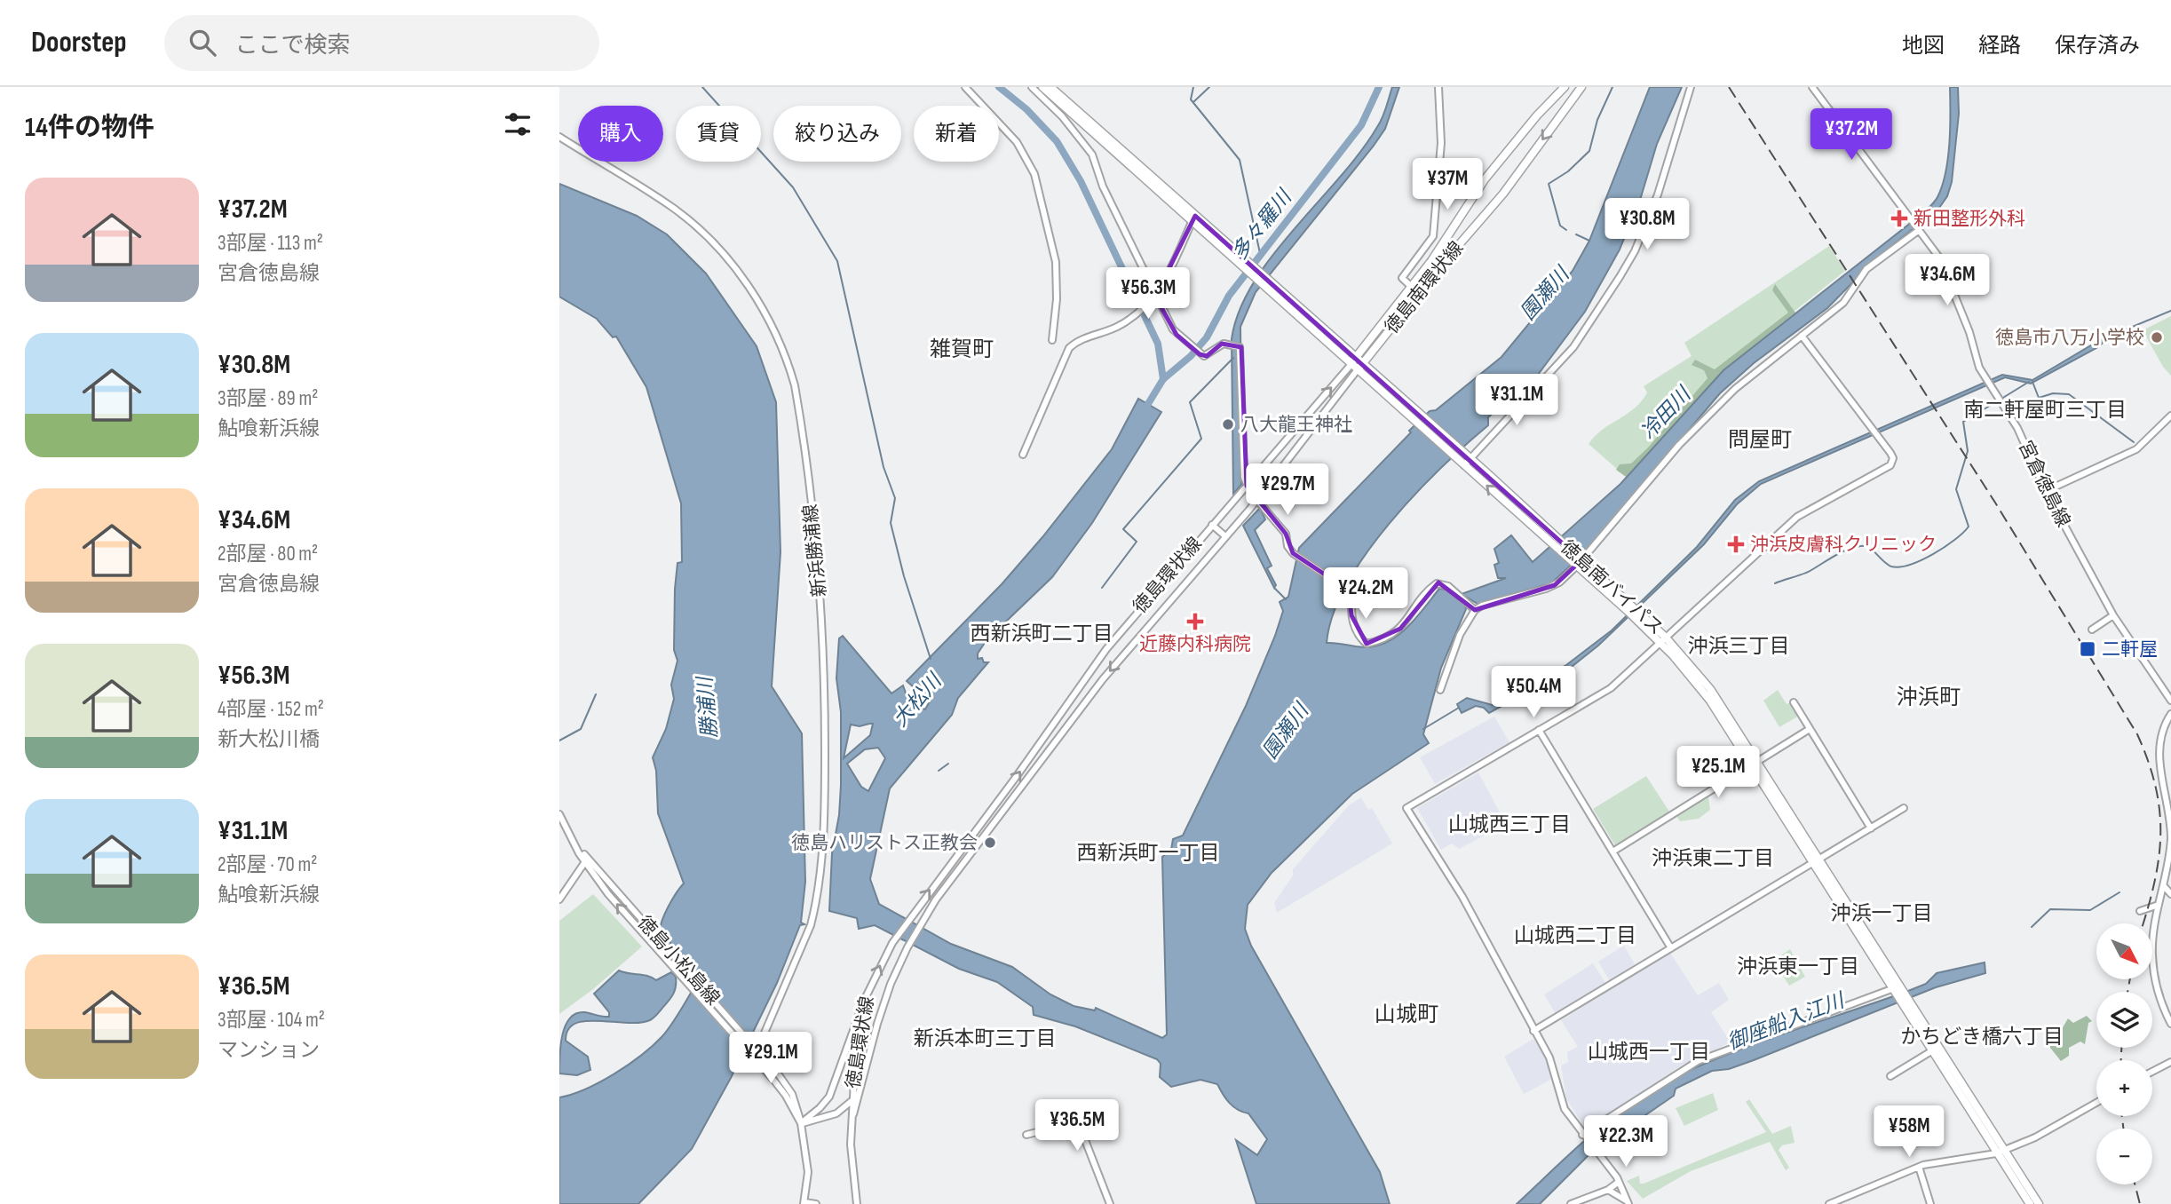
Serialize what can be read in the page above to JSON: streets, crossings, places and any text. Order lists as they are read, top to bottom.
{
  "streets": {
    "highway": ["徳島南環状線", "徳島南バイパス"],
    "street": [
      "宮倉徳島線",
      "新浜勝浦線",
      "徳島環状線",
      "徳島小松島線"
    ]
  },
  "crossings": [
    ["徳島南環状線", "徳島環状線"],
    ["徳島南環状線", "徳島南バイパス"],
    ["新浜勝浦線", "徳島小松島線"],
    ["徳島環状線", "徳島南バイパス"],
    ["徳島環状線", "徳島小松島線"]
  ],
  "districts": [
    "雑賀町",
    "南二軒屋町三丁目",
    "問屋町",
    "西新浜町二丁目",
    "沖浜三丁目",
    "沖浜町",
    "山城西三丁目",
    "西新浜町一丁目",
    "沖浜東二丁目",
    "沖浜一丁目",
    "山城西二丁目",
    "沖浜東一丁目",
    "山城町",
    "かちどき橋六丁目",
    "新浜本町三丁目",
    "山城西一丁目"
  ],
  "water": [
    "多々羅川",
    "園瀬川",
    "冷田川",
    "大松川",
    "勝浦川",
    "御座船入江川"
  ],
  "places": {
    "health": ["新田整形外科", "沖浜皮膚科クリニック", "近藤内科病院"],
    "other": ["徳島市八万小学校", "八大龍王神社", "徳島ハリストス正教会"],
    "transit": ["二軒屋"]
  },
  "north": "bottom right",
  "page": {
    "header": "Doorstep",
    "search": "ここで検索",
    "nav": ["地図", "経路", "保存済み"],
    "heading": "14件の物件",
    "chip": [
      "購入",
      "賃貸",
      "絞り込み",
      "新着"
    ],
    "price": [
      "¥37.2M",
      "¥37M",
      "¥30.8M",
      "¥34.6M",
      "¥56.3M",
      "¥31.1M",
      "¥29.7M",
      "¥24.2M",
      "¥50.4M",
      "¥25.1M",
      "¥29.1M",
      "¥36.5M",
      "¥58M",
      "¥22.3M"
    ],
    "list": [
      {
        "name": "¥37.2M",
        "note": "3部屋 · 113 m² · 宮倉徳島線"
      },
      {
        "name": "¥30.8M",
        "note": "3部屋 · 89 m² · 鮎喰新浜線"
      },
      {
        "name": "¥34.6M",
        "note": "2部屋 · 80 m² · 宮倉徳島線"
      },
      {
        "name": "¥56.3M",
        "note": "4部屋 · 152 m² · 新大松川橋"
      },
      {
        "name": "¥31.1M",
        "note": "2部屋 · 70 m² · 鮎喰新浜線"
      },
      {
        "name": "¥36.5M",
        "note": "3部屋 · 104 m² · マンション"
      }
    ],
    "map_buttons": ["+", "−"]
  }
}
